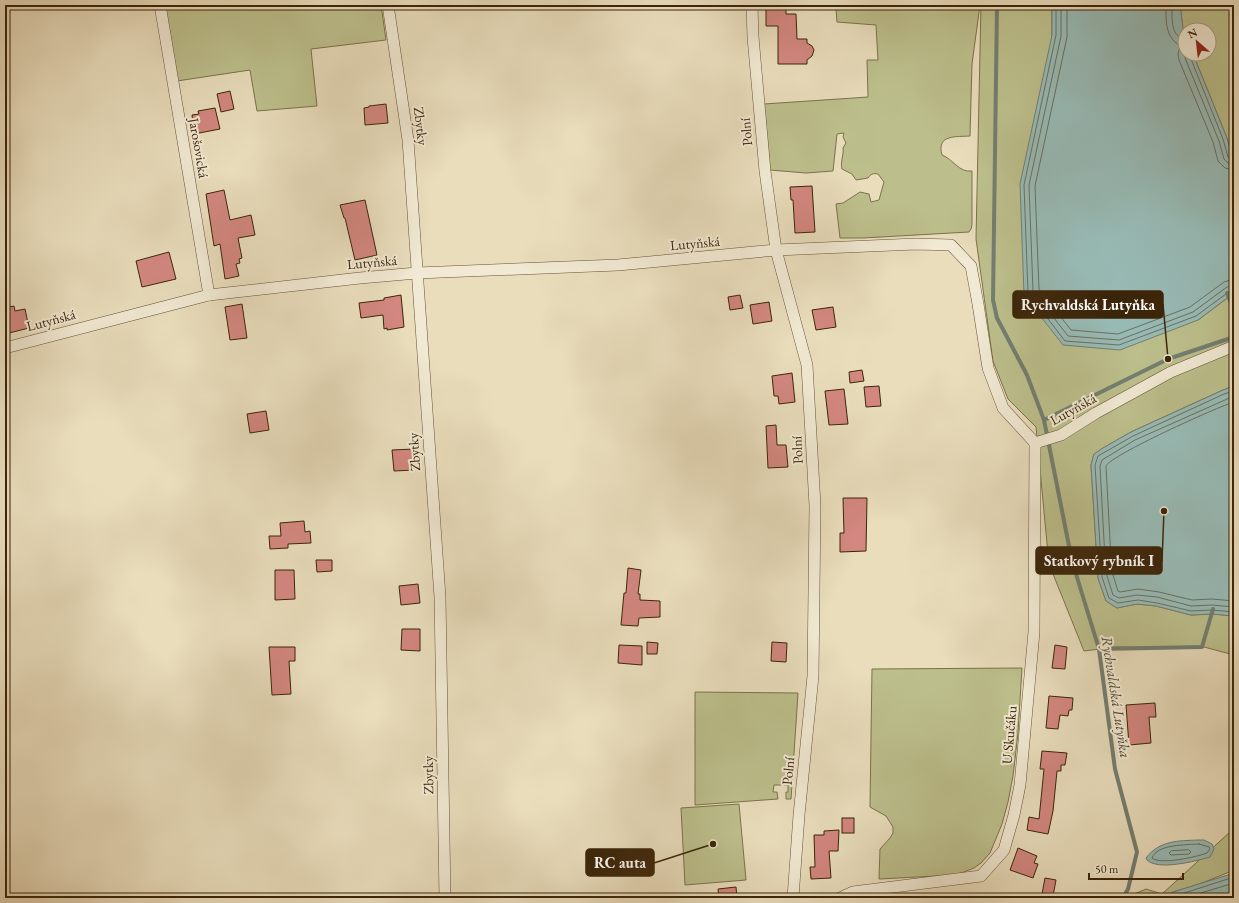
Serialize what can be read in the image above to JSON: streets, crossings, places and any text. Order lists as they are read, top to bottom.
{
  "streets": {
    "street": [
      "Zbytky",
      "Polní",
      "Jarošovická",
      "Lutyňská",
      "U Skučáku"
    ]
  },
  "crossings": [
    ["Zbytky", "Lutyňská"],
    ["Polní", "Lutyňská"],
    ["Jarošovická", "Lutyňská"],
    ["Lutyňská", "U Skučáku"]
  ],
  "water": ["Rychvaldská Lutyňka"],
  "places": ["Rychvaldská Lutyňka", "Statkový rybník I", "RC auta"],
  "scale_bar": "50 m",
  "north": "top left"
}
